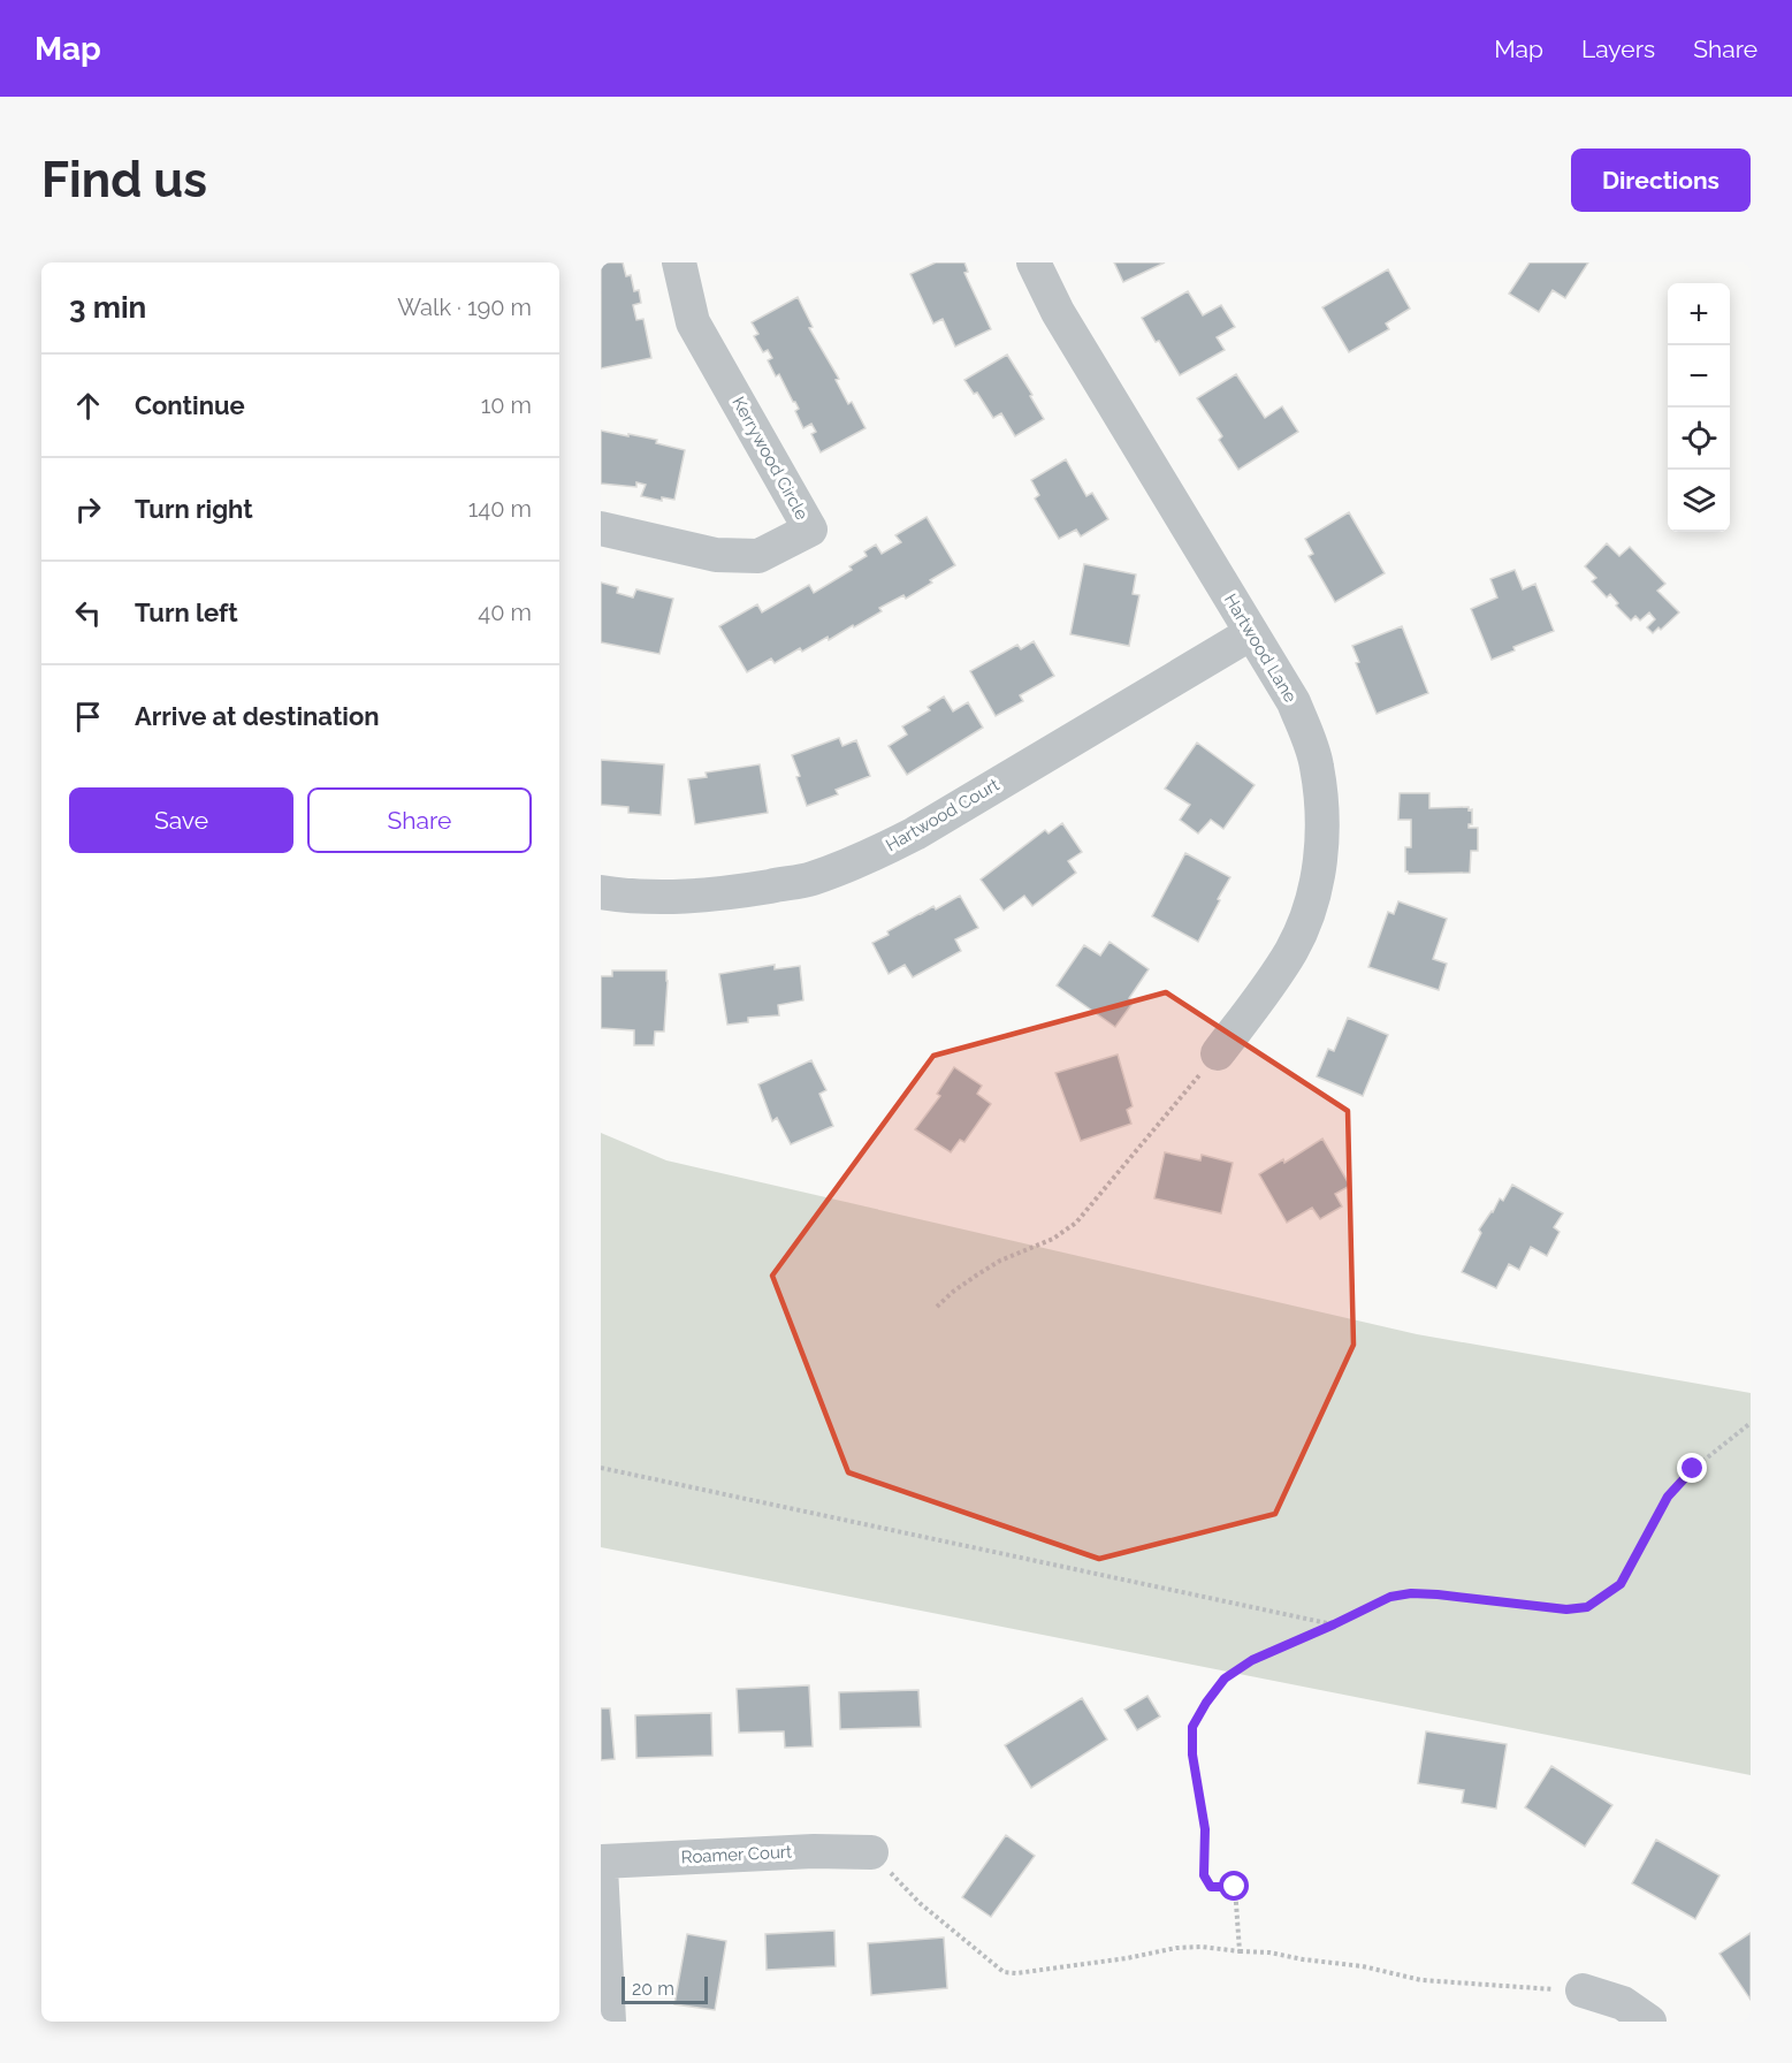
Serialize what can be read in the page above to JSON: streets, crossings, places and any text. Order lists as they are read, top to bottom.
{
  "streets": {
    "street": [
      "Kerrywood Circle",
      "Hartwood Lane",
      "Hartwood Court",
      "Roamer Court"
    ]
  },
  "crossings": [
    ["Hartwood Lane", "Hartwood Court"]
  ],
  "scale_bar": "20 m",
  "page": {
    "header": "Map",
    "nav": ["Map", "Layers", "Share"],
    "buttons": [
      "Directions",
      ["Save", "Share"]
    ],
    "title": "Find us",
    "heading": ["3 min", "Walk · 190 m"],
    "map_buttons": ["+", "−"],
    "list": [
      ["Continue", "10 m"],
      ["Turn right", "140 m"],
      ["Turn left", "40 m"],
      "Arrive at destination"
    ],
    "scale": "20 m"
  }
}
